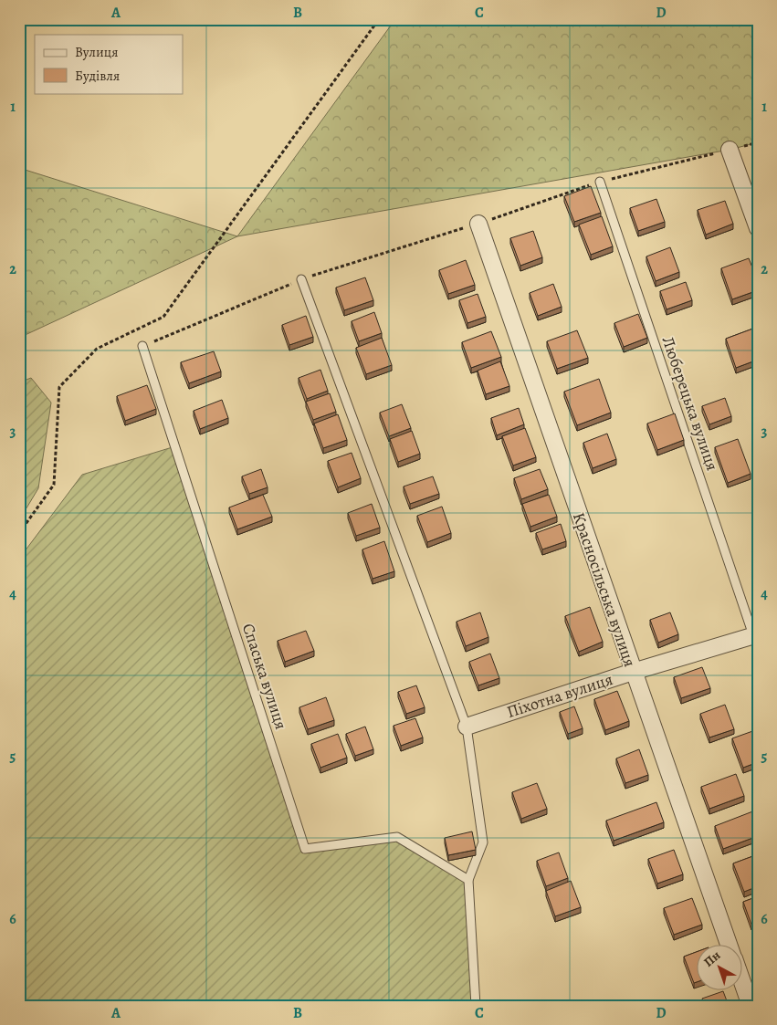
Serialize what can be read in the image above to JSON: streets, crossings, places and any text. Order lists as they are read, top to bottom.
{
  "streets": {
    "street": ["Красносільська вулиця", "Піхотна вулиця"],
    "lane": ["Люберецька вулиця", "Спаська вулиця"]
  },
  "crossings": [
    ["Люберецька вулиця", "Піхотна вулиця"],
    ["Красносільська вулиця", "Піхотна вулиця"]
  ],
  "legend": ["Вулиця", "Будівля"],
  "north": "top left",
  "grid": {
    "columns": [
      "A",
      "B",
      "C",
      "D"
    ],
    "rows": [
      "1",
      "2",
      "3",
      "4",
      "5",
      "6"
    ]
  }
}
